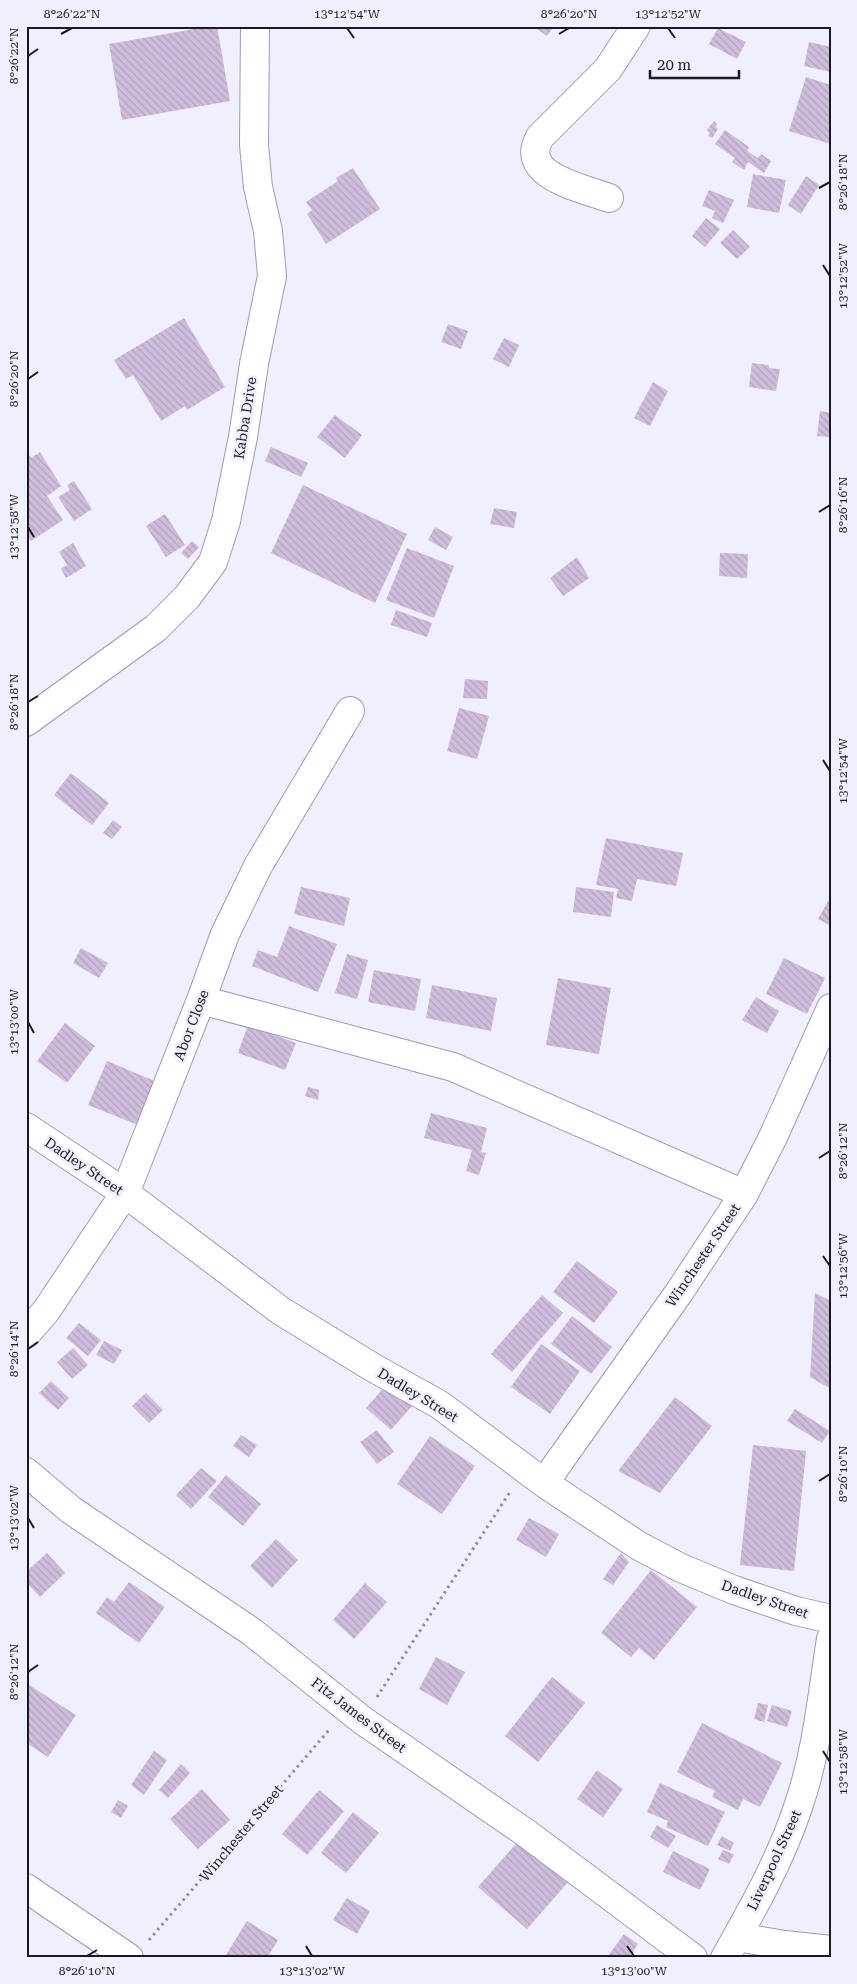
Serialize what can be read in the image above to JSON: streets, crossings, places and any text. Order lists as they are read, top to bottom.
{
  "streets": {
    "street": [
      "Kabba Drive",
      "Abor Close",
      "Dadley Street",
      "Winchester Street",
      "Fitz James Street",
      "Liverpool Street"
    ]
  },
  "crossings": [
    ["Abor Close", "Dadley Street"],
    ["Dadley Street", "Winchester Street"],
    ["Winchester Street", "Fitz James Street"]
  ],
  "scale_bar": "20 m",
  "coordinates": [
    "8°26'22\"N",
    "13°12'54\"W",
    "8°26'20\"N",
    "13°12'52\"W",
    "8°26'18\"N",
    "8°26'16\"N",
    "13°12'58\"W",
    "13°13'00\"W",
    "8°26'12\"N",
    "13°12'56\"W",
    "8°26'14\"N",
    "8°26'10\"N",
    "13°13'02\"W"
  ]
}
